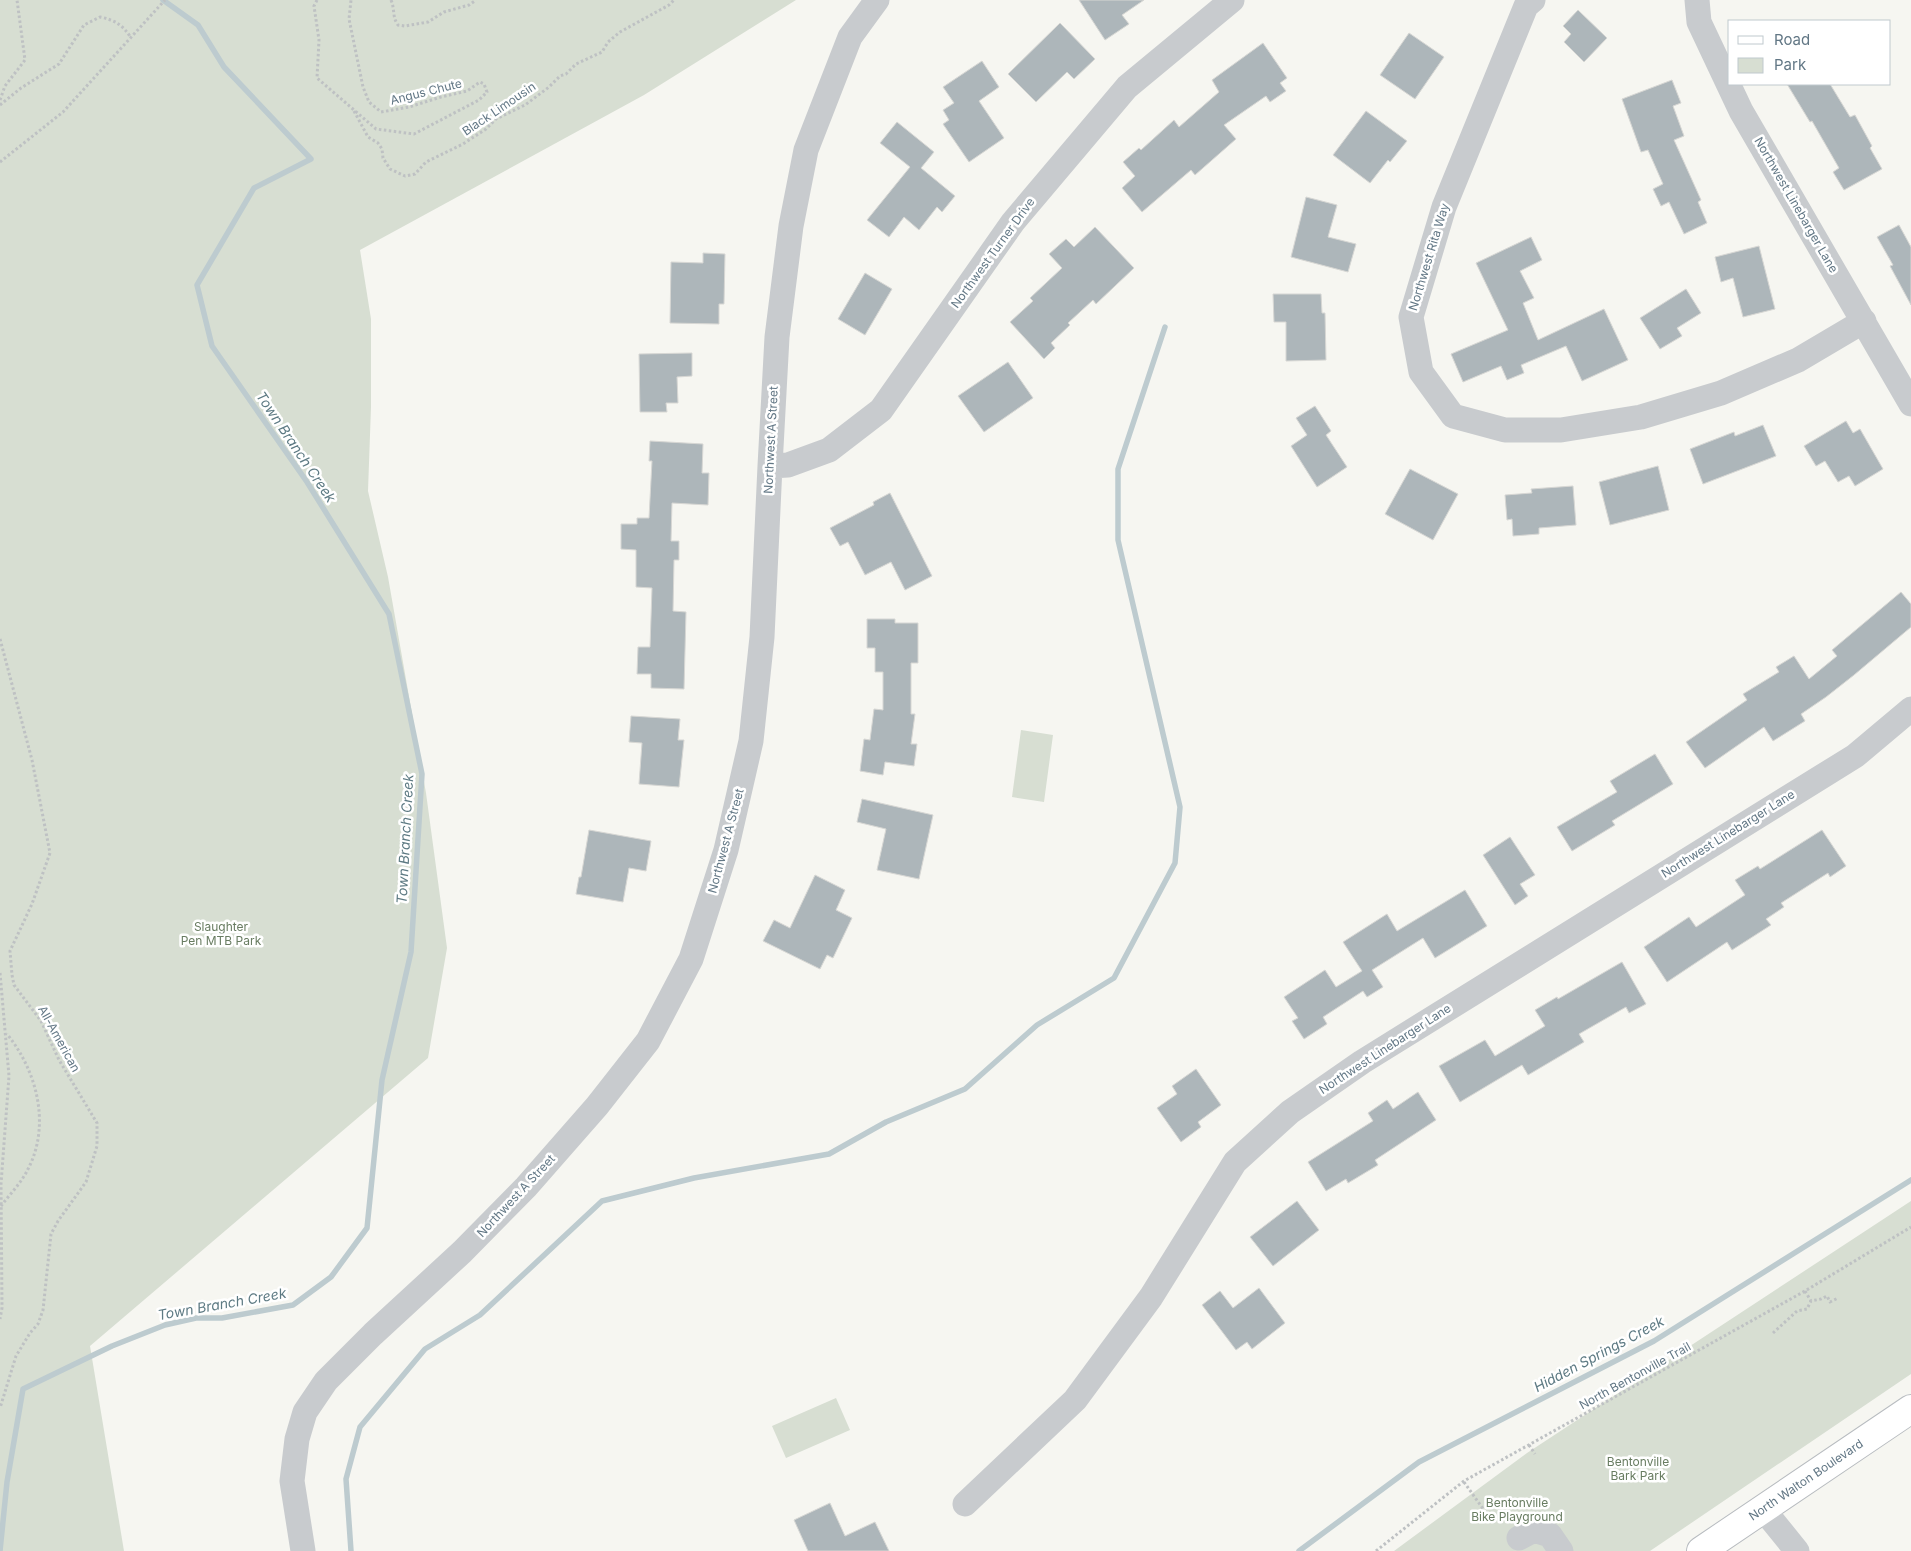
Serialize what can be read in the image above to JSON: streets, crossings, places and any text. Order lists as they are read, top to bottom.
{
  "streets": {
    "main road": ["North Walton Boulevard"],
    "street": [
      "Northwest Linebarger Lane",
      "Northwest Turner Drive",
      "Northwest Rita Way",
      "Northwest A Street"
    ],
    "path": [
      "Angus Chute",
      "Black Limousin",
      "All-American",
      "North Bentonville Trail"
    ]
  },
  "crossings": [
    ["Angus Chute", "Black Limousin"],
    ["Northwest Linebarger Lane", "Northwest Rita Way"],
    ["Northwest Turner Drive", "Northwest A Street"]
  ],
  "water": ["Town Branch Creek", "Hidden Springs Creek"],
  "parks": ["Slaughter Pen MTB Park", "Bentonville Bark Park", "Bentonville Bike Playground"],
  "legend": ["Road", "Park"]
}
